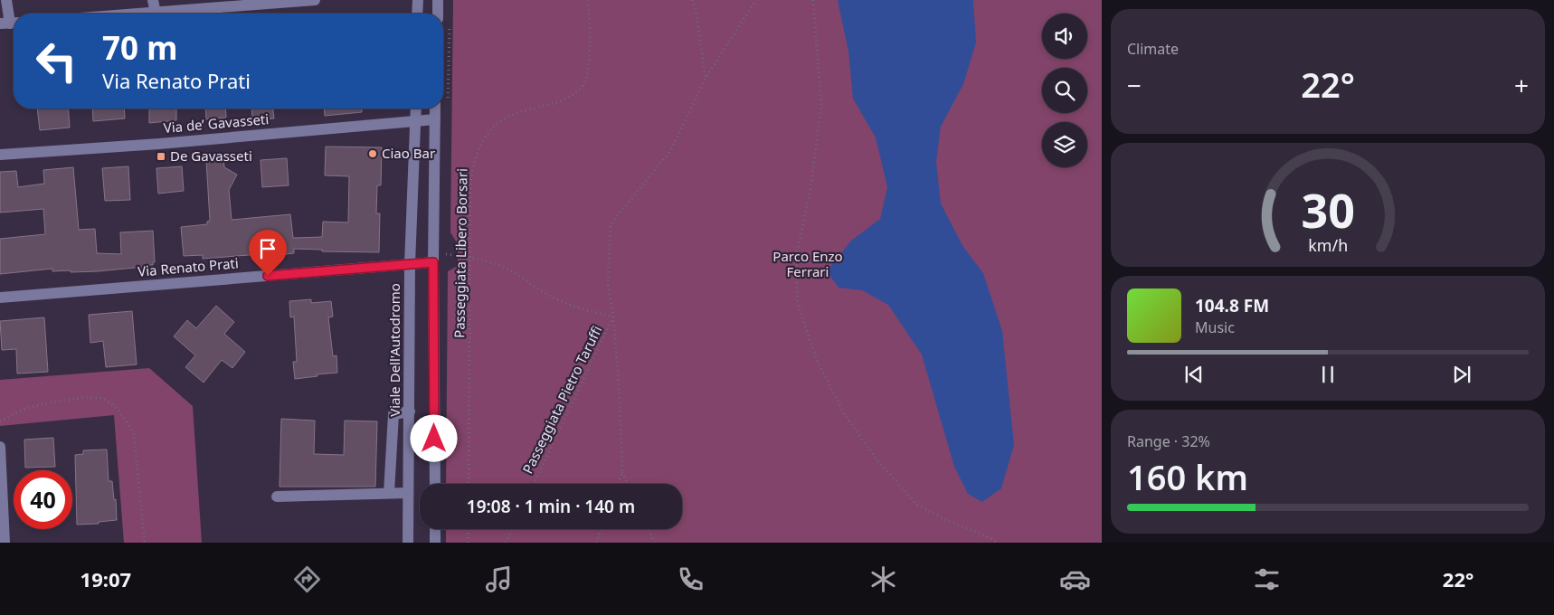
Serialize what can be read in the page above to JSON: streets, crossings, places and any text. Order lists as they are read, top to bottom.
{
  "streets": {
    "street": ["Via de’ Gavasseti", "Via Renato Prati", "Viale Dell'Autodromo"],
    "path": ["Passeggiata Libero Borsari", "Passeggiata Pietro Taruffi"]
  },
  "crossings": [
    ["Via de’ Gavasseti", "Viale Dell'Autodromo"],
    ["Via Renato Prati", "Viale Dell'Autodromo"]
  ],
  "parks": ["Parco Enzo Ferrari"],
  "places": {
    "other": ["Ciao Bar"],
    "transit": ["De Gavasseti"]
  },
  "page": {
    "tile": [
      "Climate",
      ["Range · 32%", "160 km"]
    ],
    "turn": ["70 m", "Via Renato Prati"],
    "heat": ["−", "22°", "+"],
    "song": ["104.8 FM", "Music"],
    "limit": "40",
    "trip": "19:08 · 1 min · 140 m",
    "tabs": ["19:07", "22°"],
    "gauge": ["30", "km/h"]
  }
}
